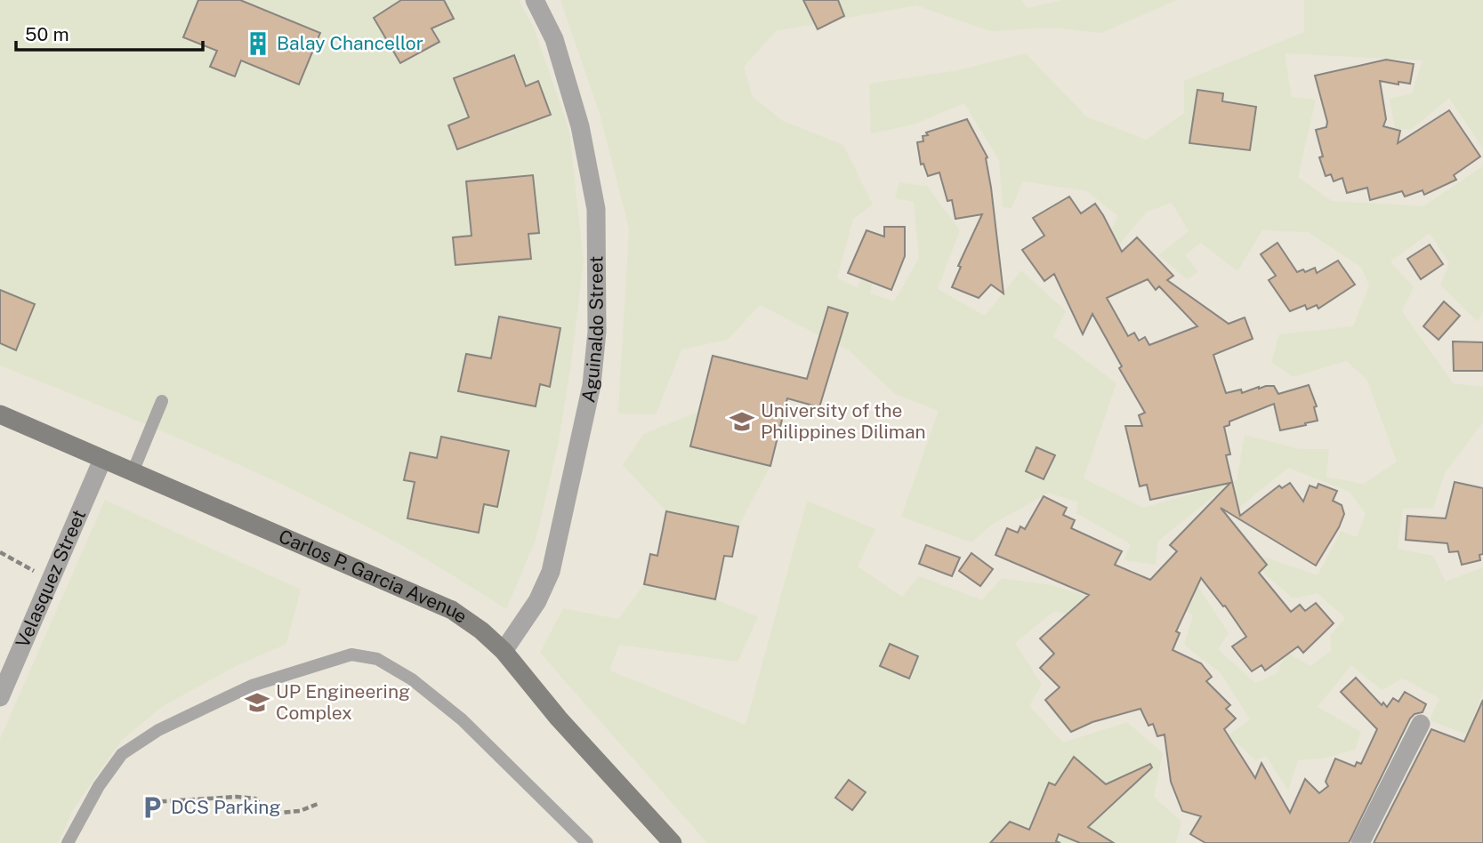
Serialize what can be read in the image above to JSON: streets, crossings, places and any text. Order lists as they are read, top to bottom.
{
  "streets": {
    "main road": ["Carlos P. Garcia Avenue"],
    "street": ["Aguinaldo Street", "Velasquez Street"]
  },
  "crossings": [
    ["Aguinaldo Street", "Carlos P. Garcia Avenue"],
    ["Velasquez Street", "Carlos P. Garcia Avenue"]
  ],
  "places": {
    "building": ["Balay Chancellor"],
    "school or university": ["University of the Philippines Diliman", "UP Engineering Complex"],
    "parking": ["DCS Parking"]
  },
  "scale_bar": "50 m"
}
